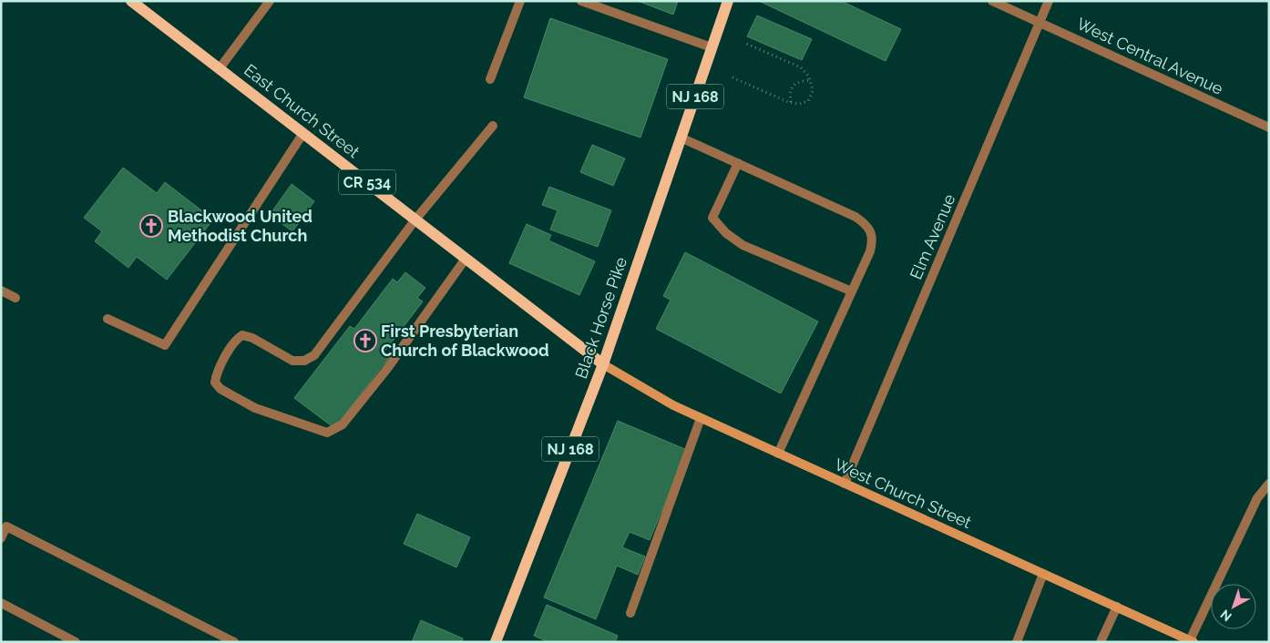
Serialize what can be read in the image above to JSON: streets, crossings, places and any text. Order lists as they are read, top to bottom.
{
  "streets": {
    "main road": [
      "NJ 168",
      "East Church Street",
      "CR 534",
      "Black Horse Pike",
      "West Church Street"
    ],
    "street": ["West Central Avenue", "Elm Avenue"]
  },
  "crossings": [
    ["West Central Avenue", "Elm Avenue"],
    ["East Church Street", "Black Horse Pike"],
    ["East Church Street", "West Church Street"],
    ["Elm Avenue", "West Church Street"],
    ["Black Horse Pike", "West Church Street"]
  ],
  "places": {
    "church": ["Blackwood United Methodist Church", "First Presbyterian Church of Blackwood"]
  },
  "north": "bottom left"
}
